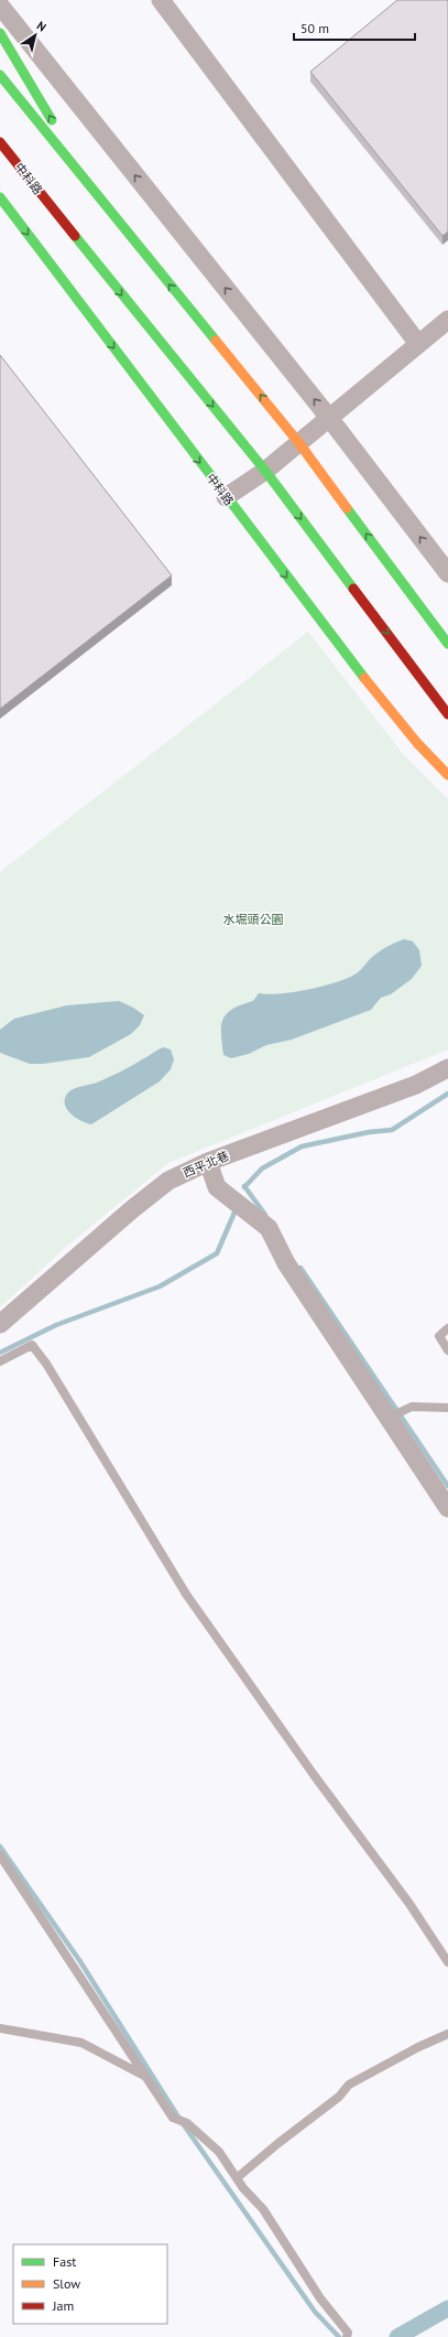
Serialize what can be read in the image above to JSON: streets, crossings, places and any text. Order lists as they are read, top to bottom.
{
  "streets": {
    "street": ["中科路", "西平北巷"]
  },
  "parks": ["水堀頭公園"],
  "legend": ["Fast", "Slow", "Jam"],
  "scale_bar": "50 m",
  "north": "top right"
}
